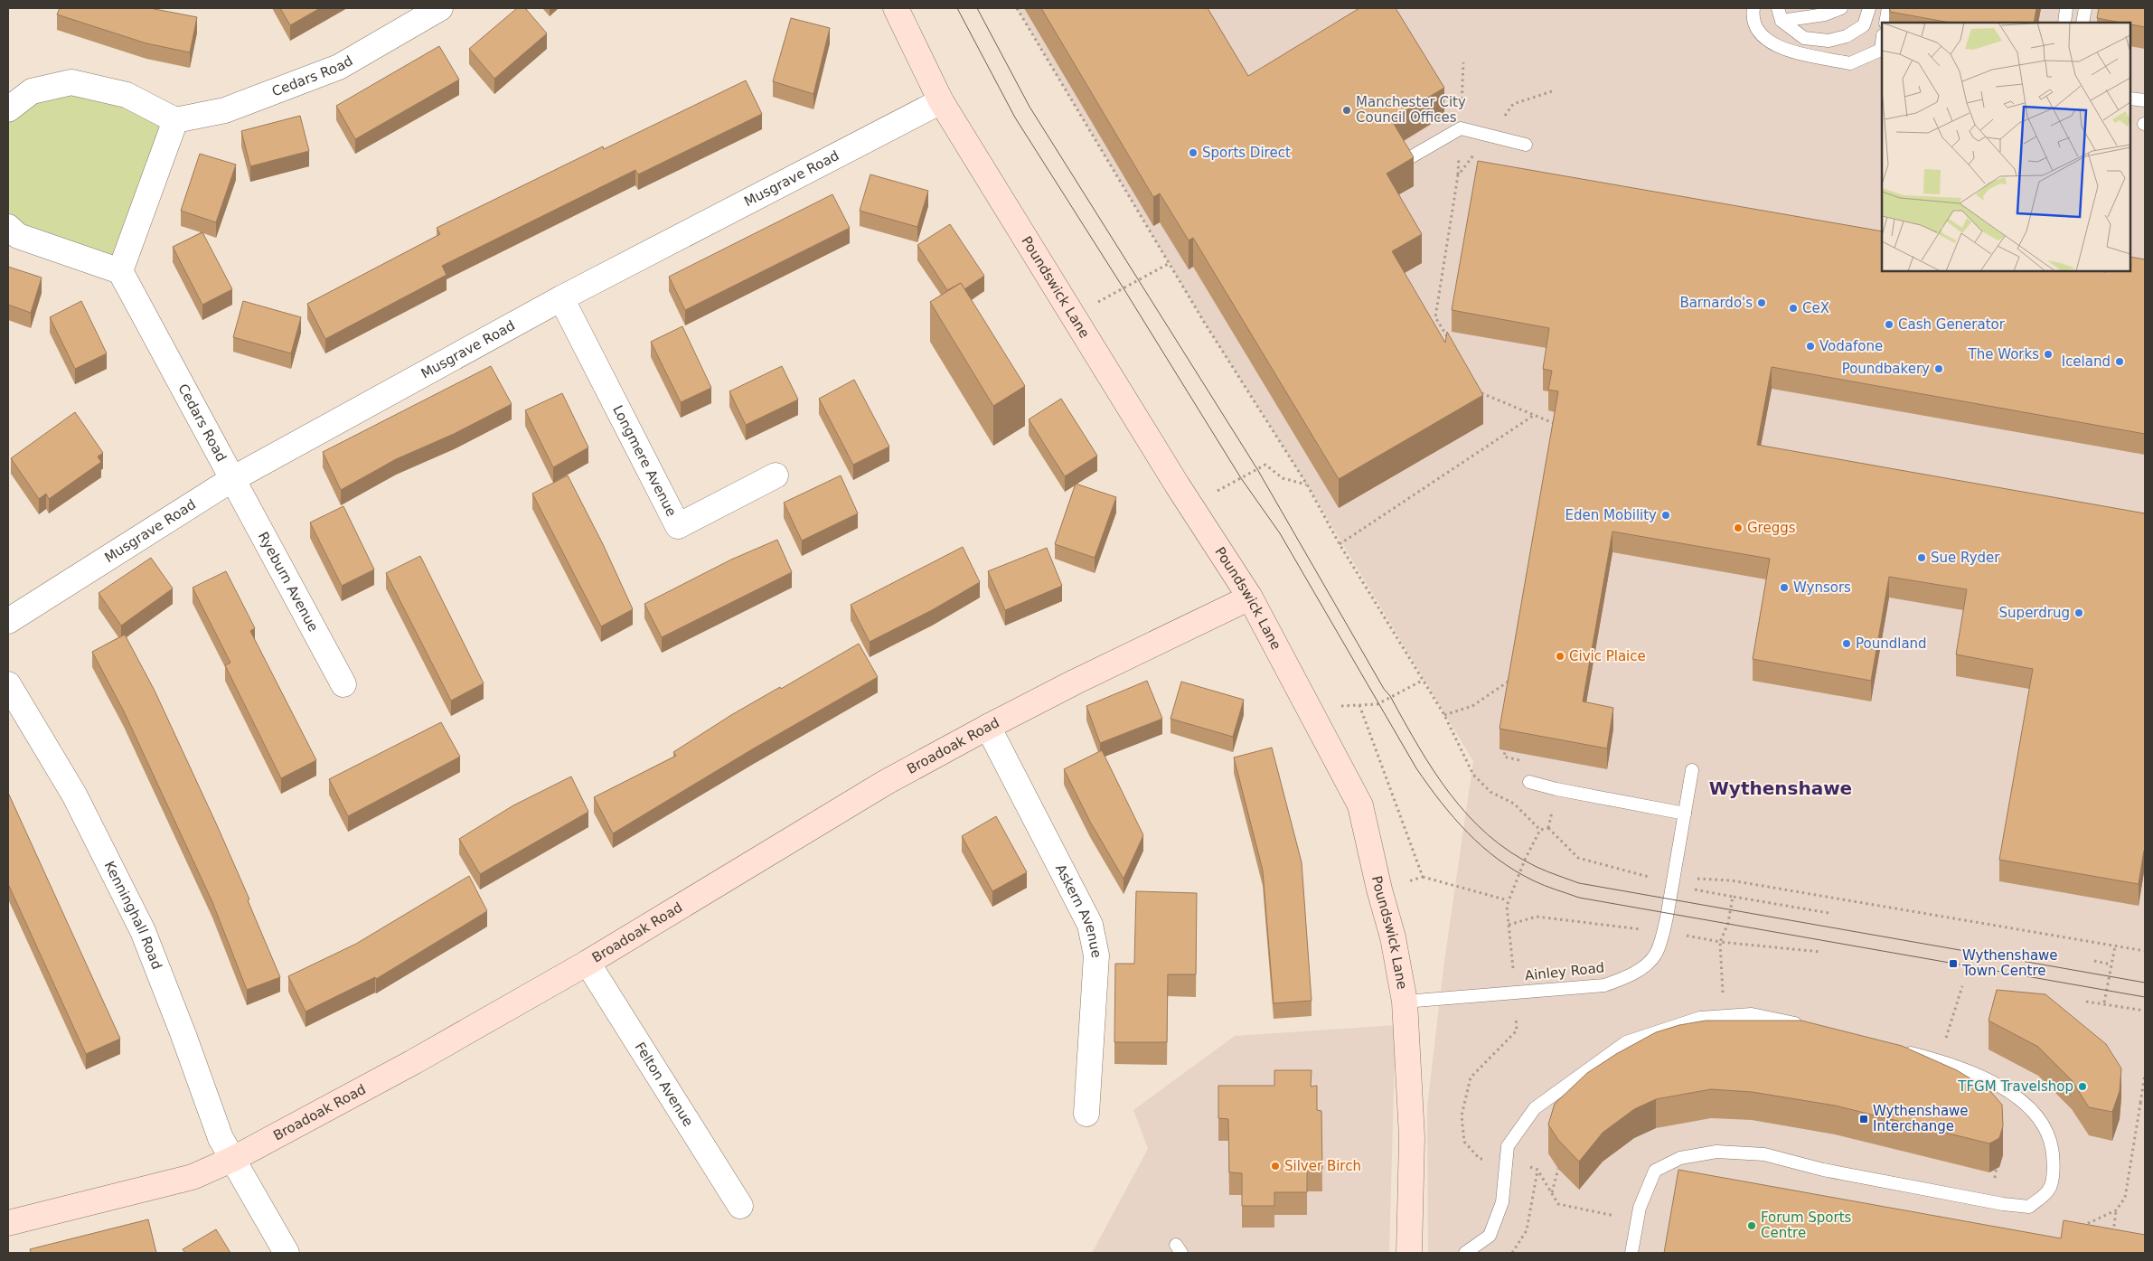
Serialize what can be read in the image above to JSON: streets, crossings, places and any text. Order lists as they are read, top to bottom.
{
  "streets": {
    "street": [
      "Cedars Road",
      "Musgrave Road",
      "Poundswick Lane",
      "Longmere Avenue",
      "Ryeburn Avenue",
      "Broadoak Road",
      "Askern Avenue",
      "Kenninghall Road",
      "Felton Avenue"
    ],
    "lane": ["Ainley Road"]
  },
  "crossings": [
    ["Cedars Road", "Musgrave Road"],
    ["Cedars Road", "Ryeburn Avenue"],
    ["Musgrave Road", "Poundswick Lane"],
    ["Musgrave Road", "Longmere Avenue"],
    ["Musgrave Road", "Ryeburn Avenue"],
    ["Poundswick Lane", "Broadoak Road"],
    ["Poundswick Lane", "Ainley Road"],
    ["Broadoak Road", "Askern Avenue"],
    ["Broadoak Road", "Kenninghall Road"],
    ["Broadoak Road", "Felton Avenue"]
  ],
  "districts": ["Wythenshawe"],
  "places": {
    "other": [
      "Manchester City Council Offices",
      "Sports Direct",
      "Barnardo's",
      "CeX",
      "Cash Generator",
      "Vodafone",
      "The Works",
      "Iceland",
      "Poundbakery",
      "Eden Mobility",
      "Greggs",
      "Sue Ryder",
      "Wynsors",
      "Superdrug",
      "Poundland",
      "Civic Plaice",
      "TFGM Travelshop",
      "Silver Birch",
      "Forum Sports Centre"
    ],
    "transit": ["Wythenshawe Town Centre", "Wythenshawe Interchange"]
  }
}
